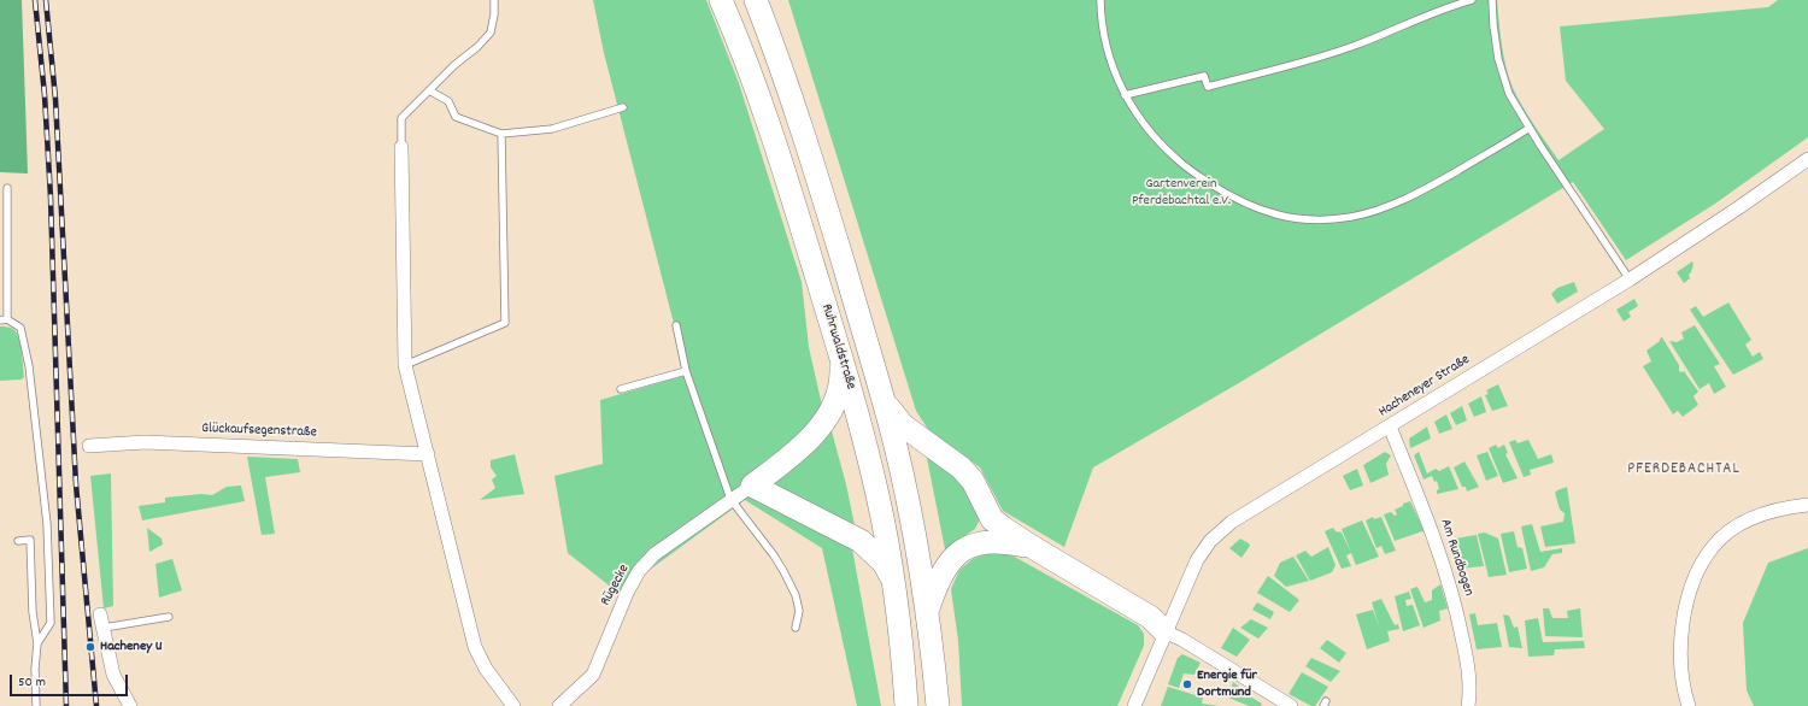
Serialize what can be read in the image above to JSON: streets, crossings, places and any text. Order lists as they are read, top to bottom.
{
  "streets": {
    "highway": ["Ruhrwaldstraße"],
    "street": [
      "Hacheneyer Straße",
      "Glückaufsegenstraße",
      "Am Rundbogen",
      "Rügecke"
    ]
  },
  "crossings": [
    ["Hacheneyer Straße", "Am Rundbogen"]
  ],
  "districts": ["PFERDEBACHTAL"],
  "parks": ["Gartenverein Pferdebachtal e.V."],
  "places": ["Hacheney U", "Energie für Dortmund"],
  "scale_bar": "50 m"
}
